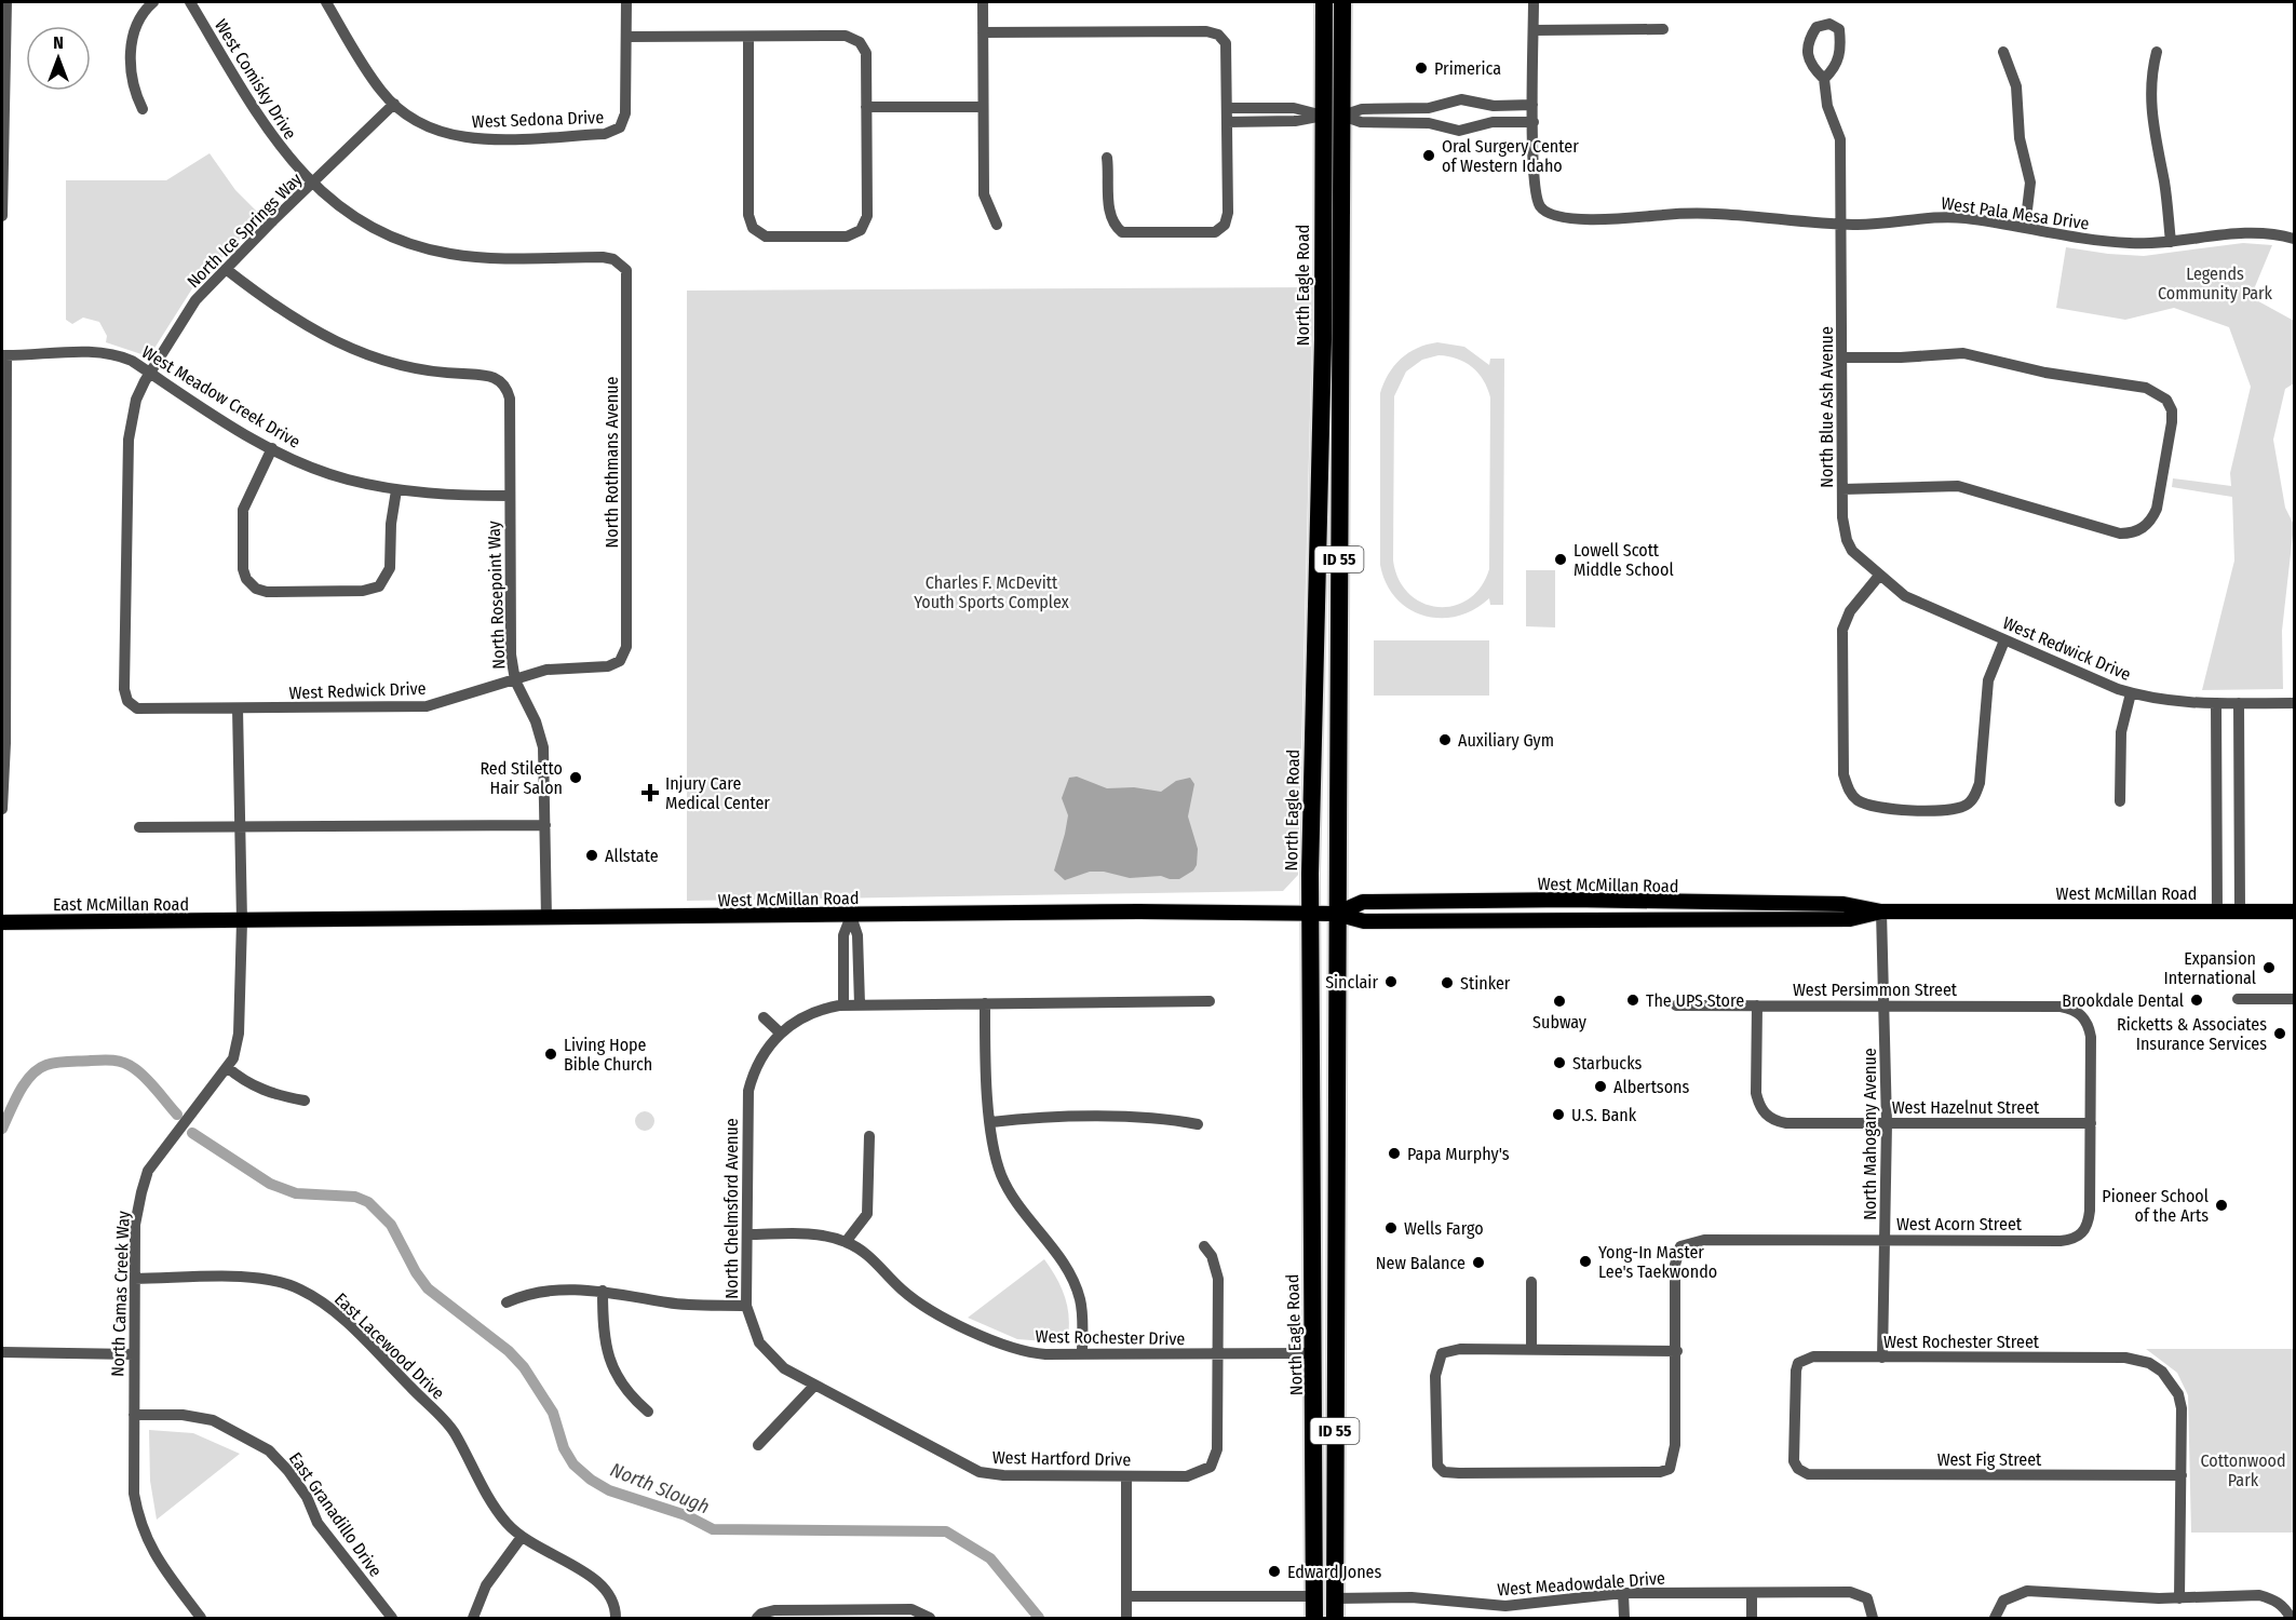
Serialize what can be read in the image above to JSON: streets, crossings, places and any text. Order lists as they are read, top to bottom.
{
  "streets": {
    "highway": ["North Eagle Road", "ID 55"],
    "main road": ["West McMillan Road", "East McMillan Road"],
    "street": [
      "West Comisky Drive",
      "West Sedona Drive",
      "West Pala Mesa Drive",
      "North Ice Springs Way",
      "West Meadow Creek Drive",
      "North Blue Ash Avenue",
      "North Rothmans Avenue",
      "North Rosepoint Way",
      "West Redwick Drive",
      "West Persimmon Street",
      "West Hazelnut Street",
      "North Mahogany Avenue",
      "North Chelmsford Avenue",
      "West Acorn Street",
      "North Camas Creek Way",
      "West Rochester Drive",
      "West Rochester Street",
      "East Lacewood Drive",
      "West Hartford Drive",
      "West Fig Street",
      "East Granadillo Drive",
      "West Meadowdale Drive"
    ]
  },
  "crossings": [
    ["West Comisky Drive", "North Ice Springs Way"],
    ["West Comisky Drive", "North Rothmans Avenue"],
    ["West Sedona Drive", "North Ice Springs Way"],
    ["West Pala Mesa Drive", "North Blue Ash Avenue"],
    ["North Ice Springs Way", "West Meadow Creek Drive"],
    ["North Ice Springs Way", "North Rosepoint Way"],
    ["North Ice Springs Way", "West Redwick Drive"],
    ["North Eagle Road", "West McMillan Road"],
    ["North Eagle Road", "West Rochester Drive"],
    ["West Meadow Creek Drive", "North Rosepoint Way"],
    ["North Blue Ash Avenue", "West Redwick Drive"],
    ["North Rothmans Avenue", "West Redwick Drive"],
    ["ID 55", "West McMillan Road"],
    ["ID 55", "West Meadowdale Drive"],
    ["North Rosepoint Way", "West Redwick Drive"],
    ["North Rosepoint Way", "West McMillan Road"],
    ["West Redwick Drive", "North Camas Creek Way"],
    ["West McMillan Road", "East McMillan Road"],
    ["West McMillan Road", "North Mahogany Avenue"],
    ["West McMillan Road", "North Camas Creek Way"],
    ["East McMillan Road", "North Camas Creek Way"],
    ["West Persimmon Street", "West Hazelnut Street"],
    ["West Persimmon Street", "North Mahogany Avenue"],
    ["West Persimmon Street", "West Acorn Street"],
    ["West Hazelnut Street", "North Mahogany Avenue"],
    ["West Hazelnut Street", "West Acorn Street"],
    ["North Mahogany Avenue", "West Acorn Street"],
    ["North Mahogany Avenue", "West Rochester Street"],
    ["North Chelmsford Avenue", "West Rochester Drive"],
    ["North Chelmsford Avenue", "West Hartford Drive"],
    ["North Camas Creek Way", "East Lacewood Drive"],
    ["North Camas Creek Way", "East Granadillo Drive"],
    ["West Rochester Drive", "West Hartford Drive"],
    ["West Rochester Street", "West Fig Street"]
  ],
  "water": ["North Slough"],
  "parks": ["Legends Community Park", "Charles F. McDevitt Youth Sports Complex", "Cottonwood Park"],
  "places": {
    "other": [
      "Primerica",
      "Oral Surgery Center of Western Idaho",
      "Lowell Scott Middle School",
      "Auxiliary Gym",
      "Red Stiletto Hair Salon",
      "Allstate",
      "Expansion International",
      "Sinclair",
      "Stinker",
      "The UPS Store",
      "Brookdale Dental",
      "Subway",
      "Ricketts & Associates Insurance Services",
      "Living Hope Bible Church",
      "Starbucks",
      "Albertsons",
      "U.S. Bank",
      "Papa Murphy's",
      "Pioneer School of the Arts",
      "Wells Fargo",
      "Yong-In Master Lee's Taekwondo",
      "New Balance",
      "Edward Jones"
    ],
    "health": ["Injury Care Medical Center"]
  },
  "north": "top"
}
